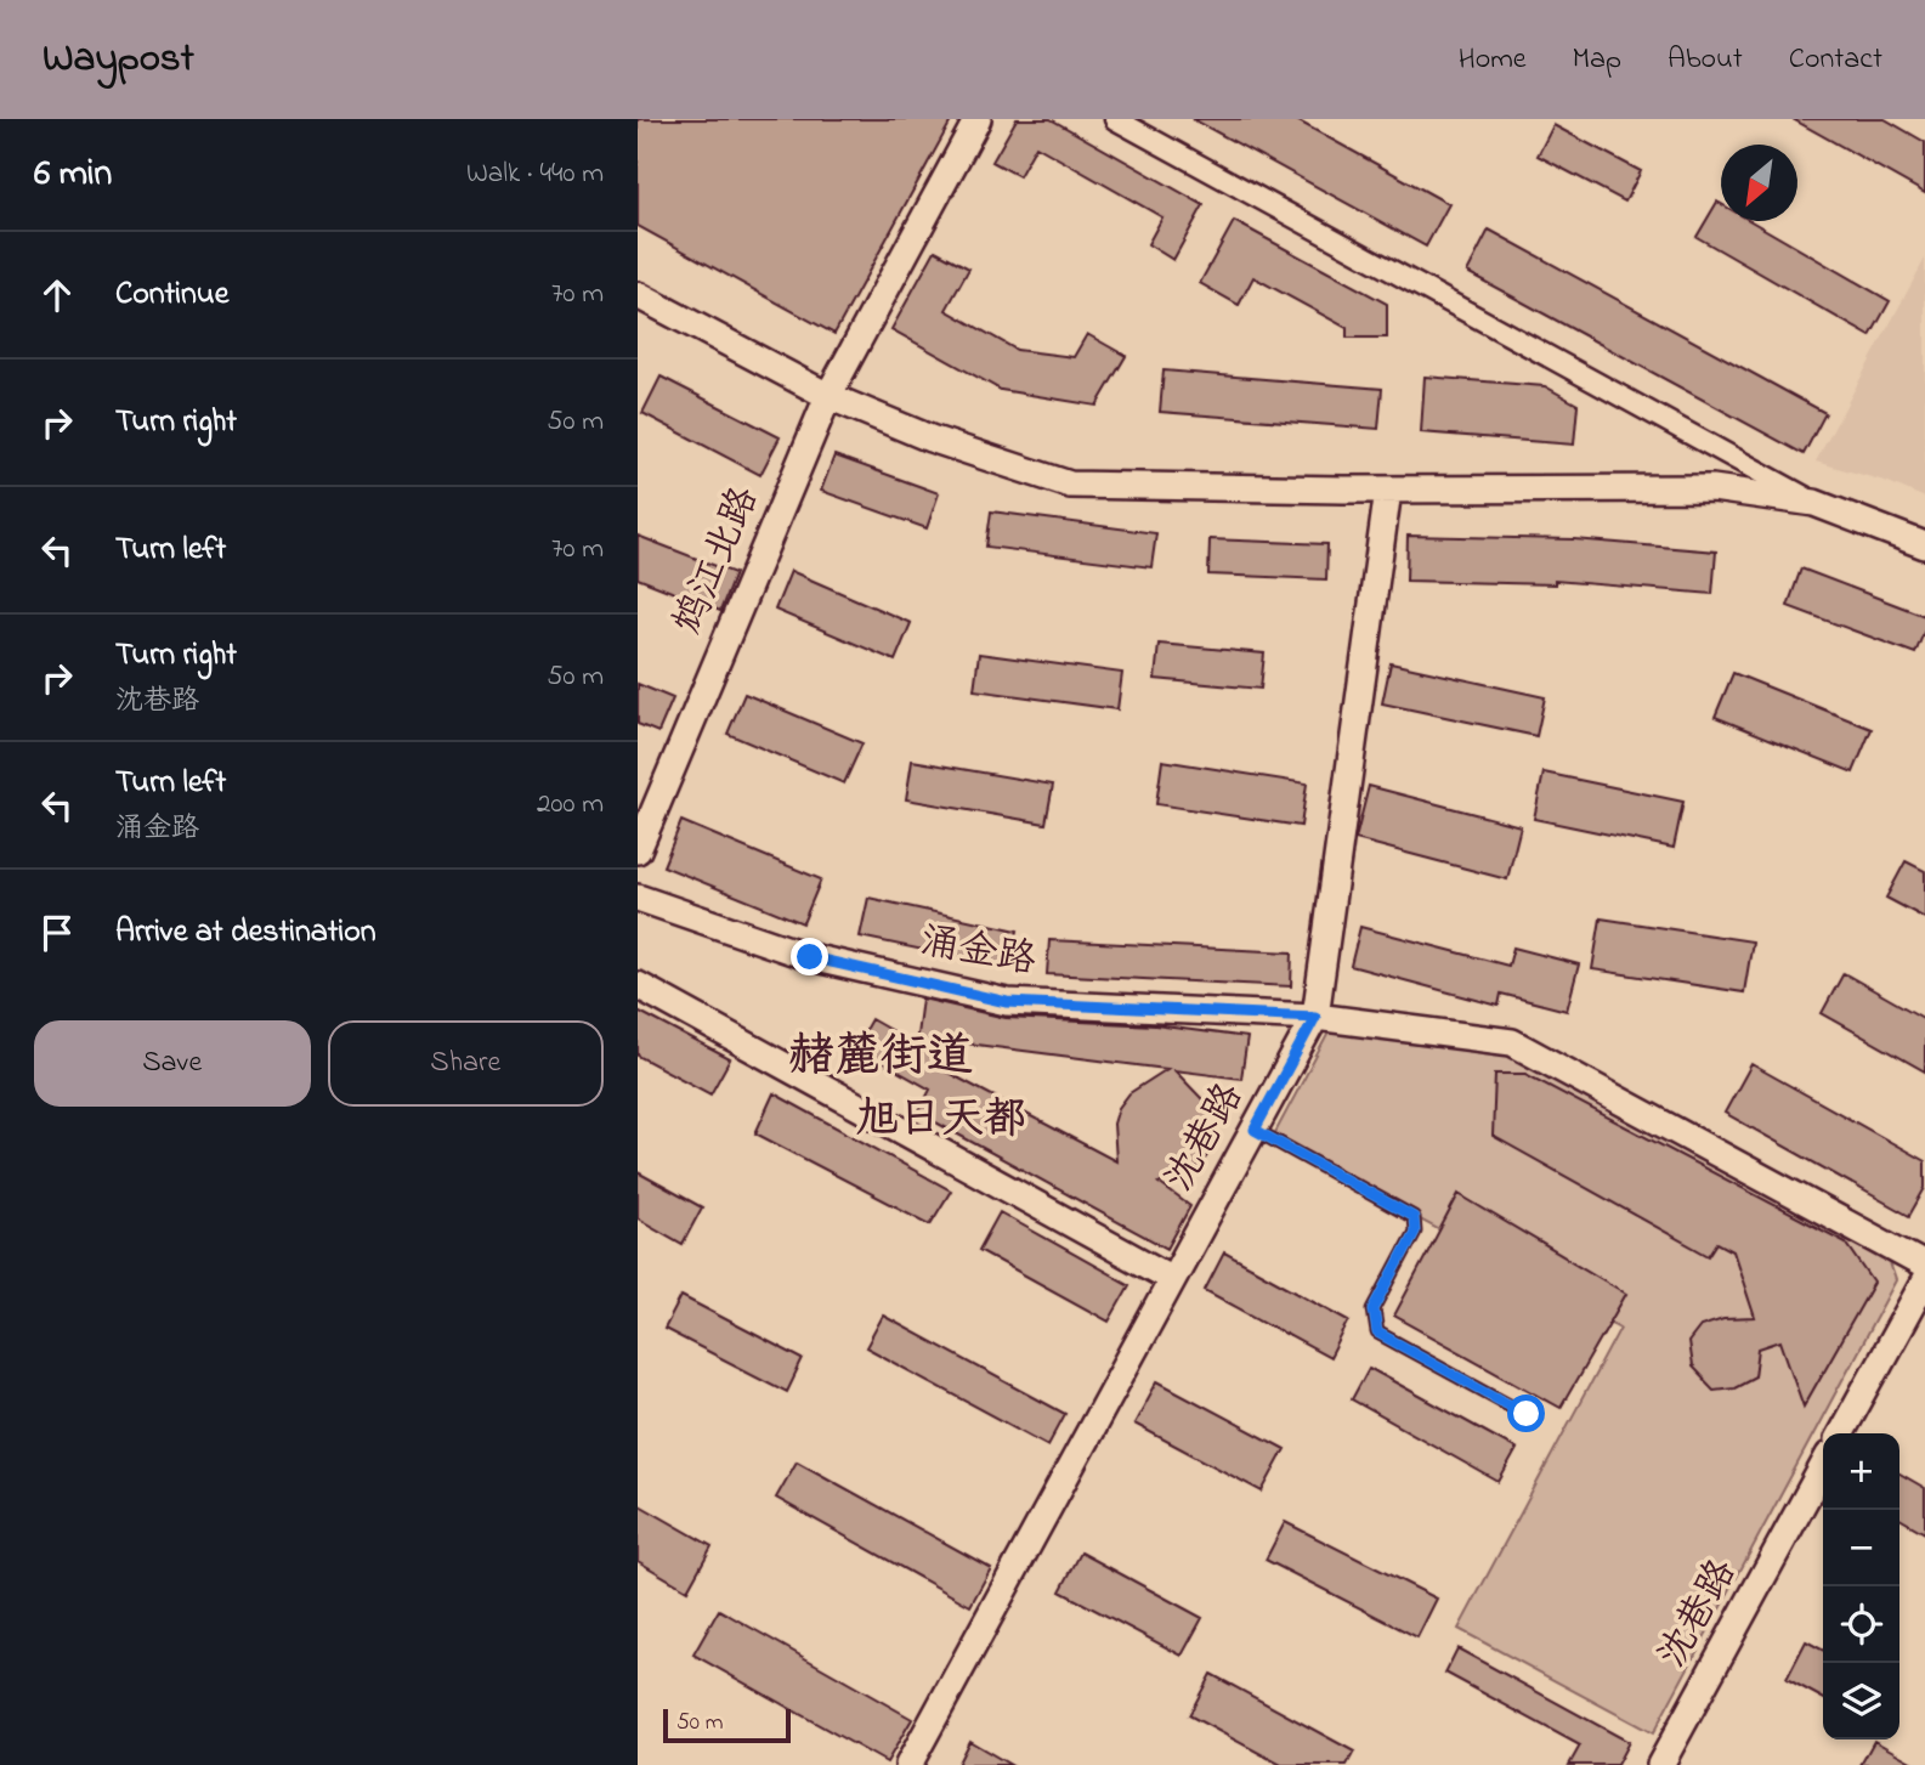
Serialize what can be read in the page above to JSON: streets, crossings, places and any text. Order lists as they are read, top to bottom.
{
  "streets": {
    "street": ["鸩江北路", "涌金路", "沈巷路"]
  },
  "crossings": [
    ["涌金路", "沈巷路"]
  ],
  "districts": ["赭麓街道", "旭日天都"],
  "scale_bar": "50 m",
  "north": "bottom left",
  "page": {
    "header": "Waypost",
    "nav": [
      "Home",
      "Map",
      "About",
      "Contact"
    ],
    "heading": ["6 min", "Walk · 440 m"],
    "list": [
      ["Continue", "70 m"],
      ["Turn right", "50 m"],
      ["Turn left", "70 m"],
      ["Turn right", "沈巷路", "50 m"],
      ["Turn left", "涌金路", "200 m"],
      "Arrive at destination"
    ],
    "buttons": ["Save", "Share"],
    "map_buttons": ["+", "−"],
    "scale": "50 m"
  }
}
